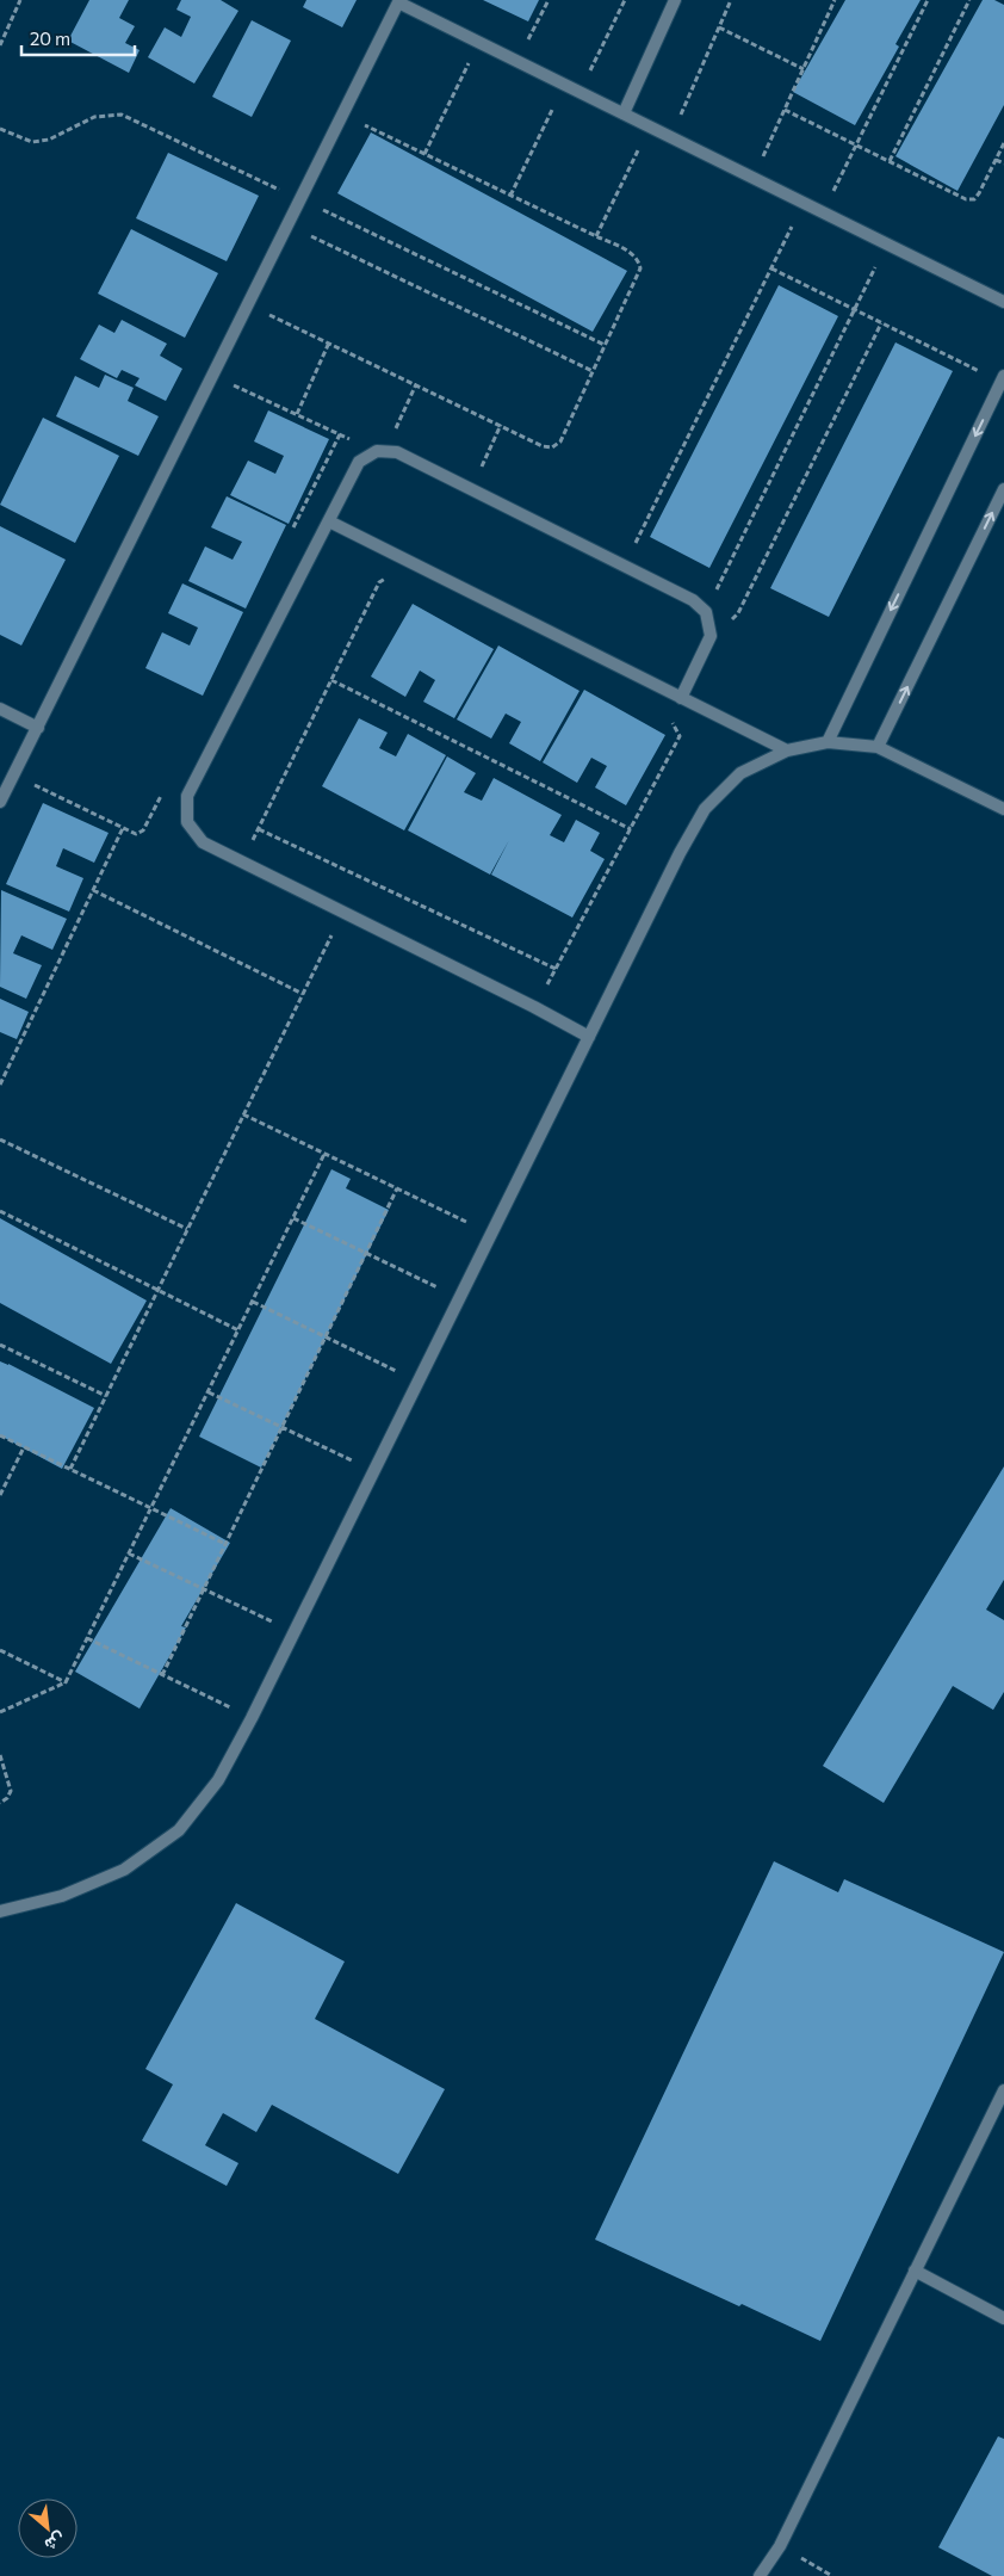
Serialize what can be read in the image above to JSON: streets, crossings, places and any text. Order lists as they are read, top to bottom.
{
  "scale_bar": "20 m",
  "north": "bottom right"
}
